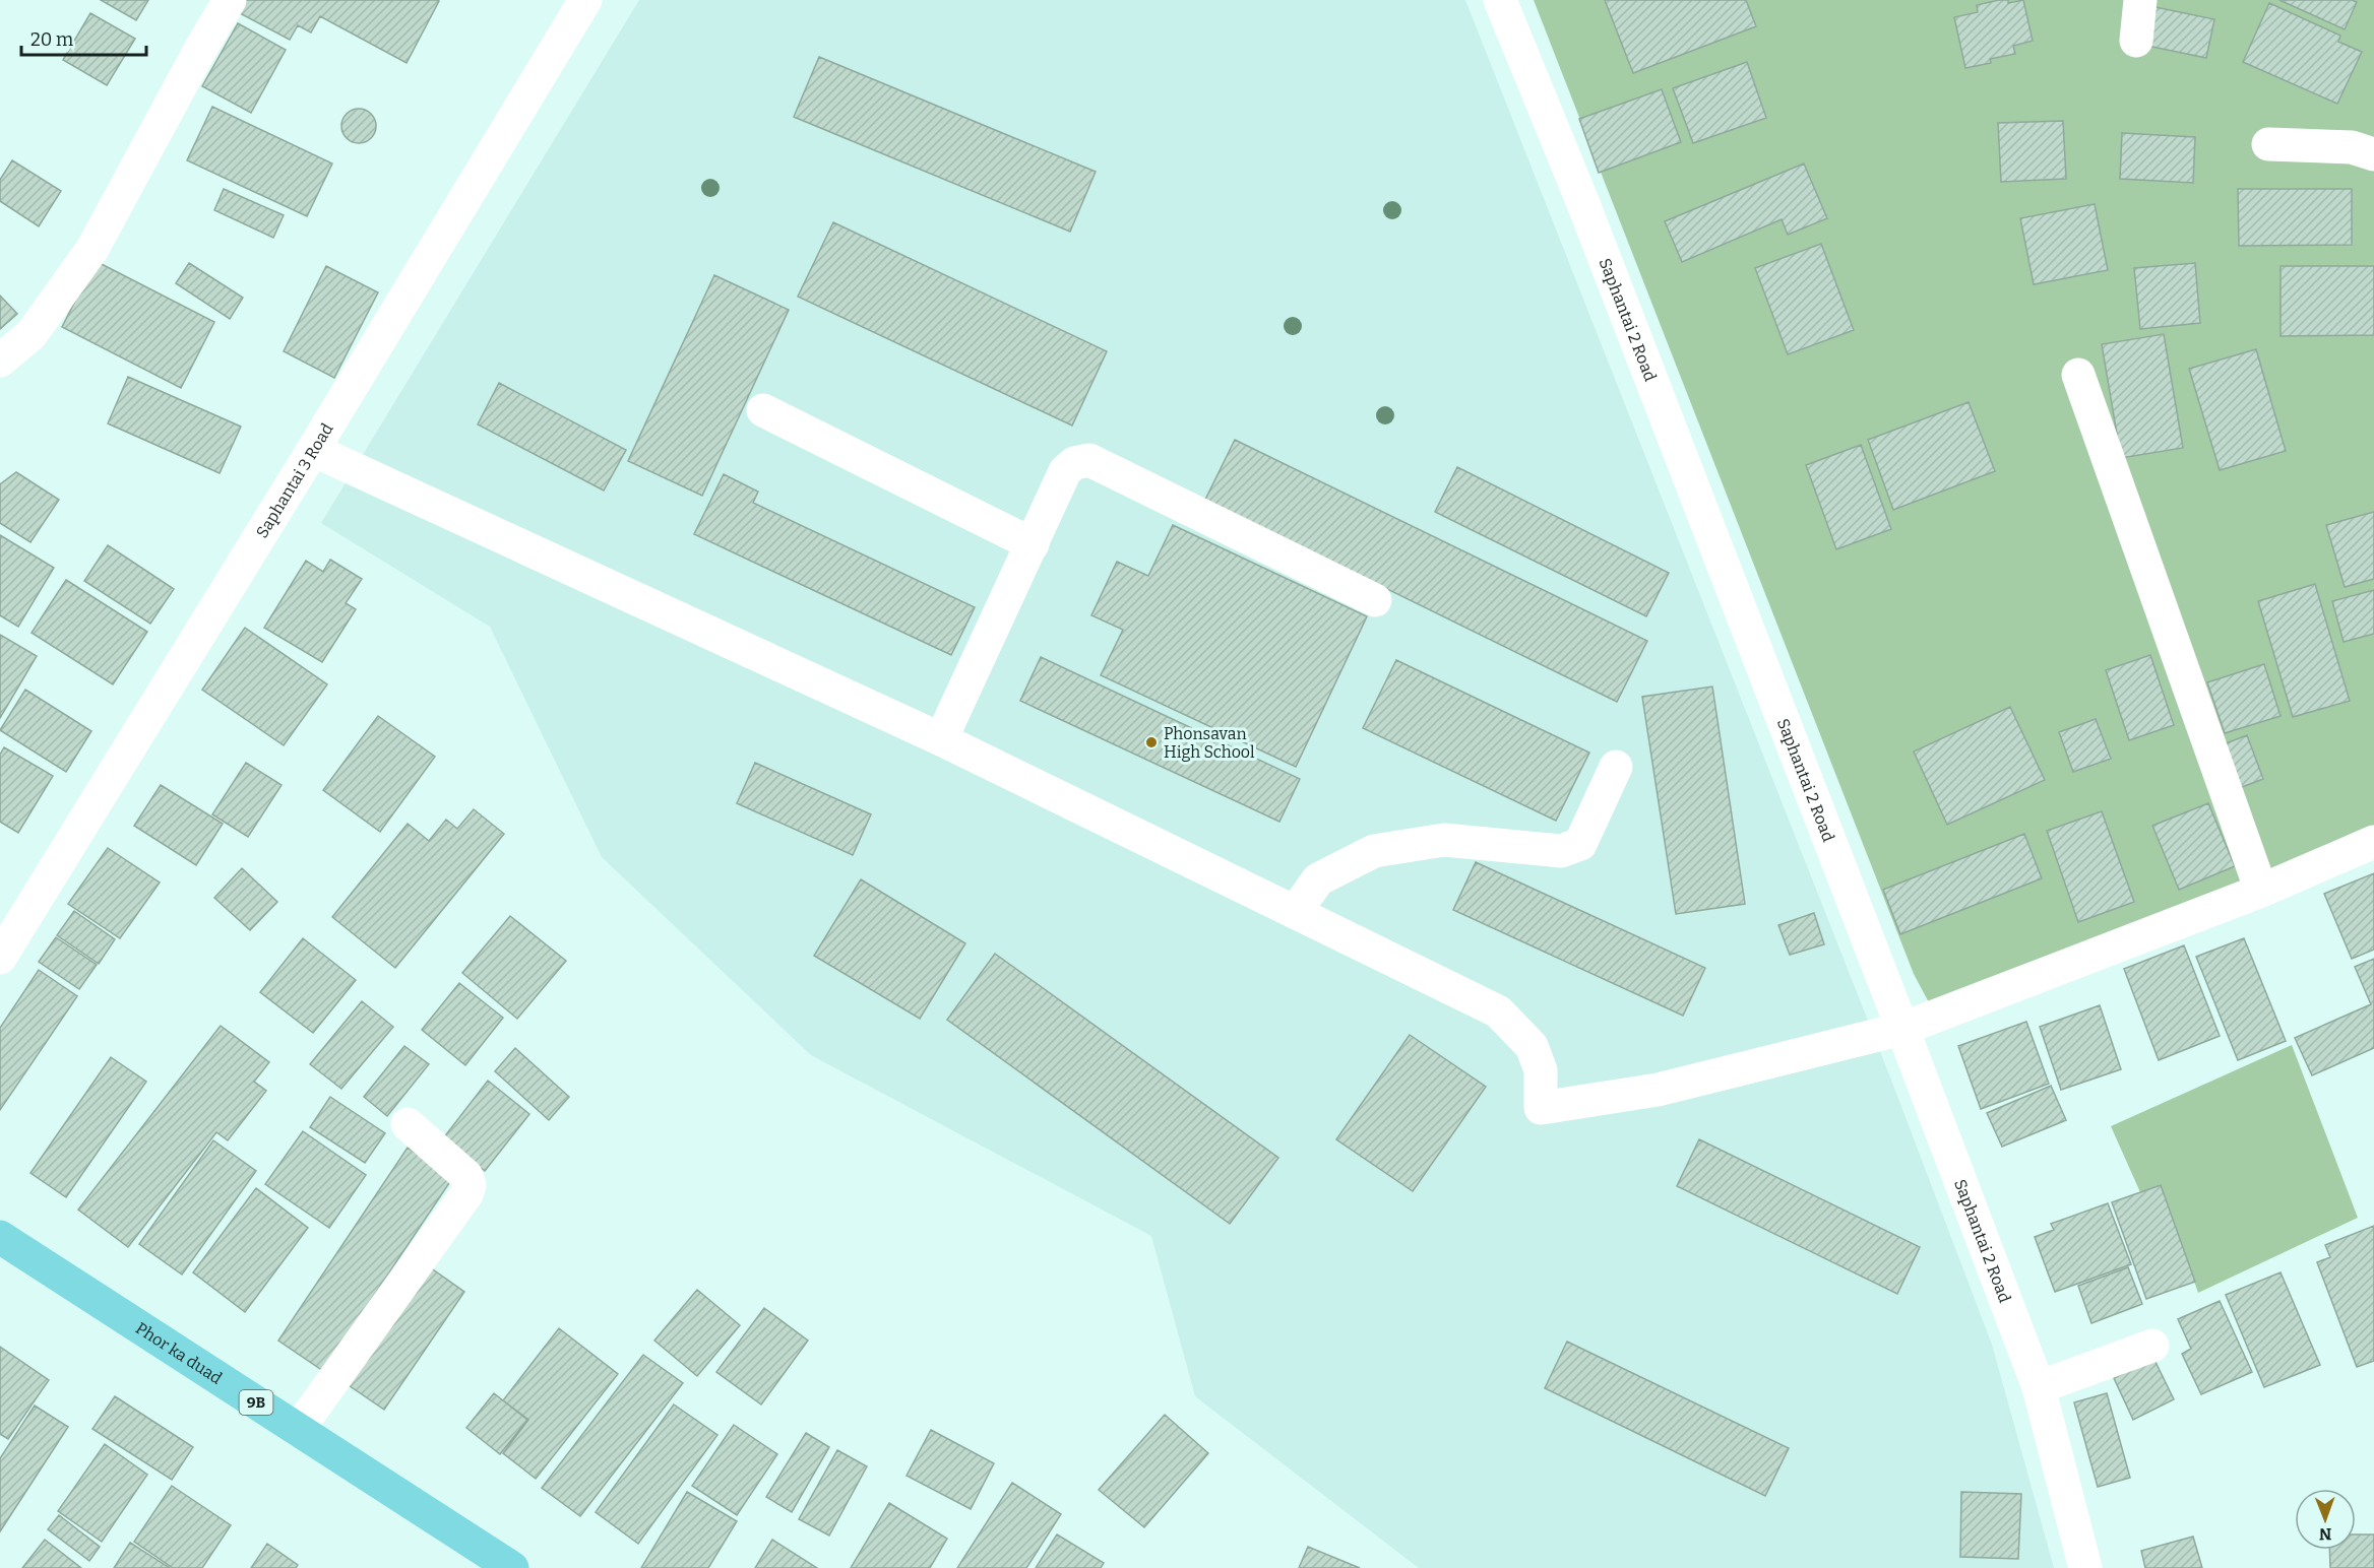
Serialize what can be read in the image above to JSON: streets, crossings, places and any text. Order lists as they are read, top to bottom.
{
  "streets": {
    "main road": ["Phor ka duad", "9B"],
    "street": ["Saphantai 2 Road", "Saphantai 3 Road"]
  },
  "places": ["Phonsavan High School"],
  "scale_bar": "20 m",
  "north": "bottom"
}
